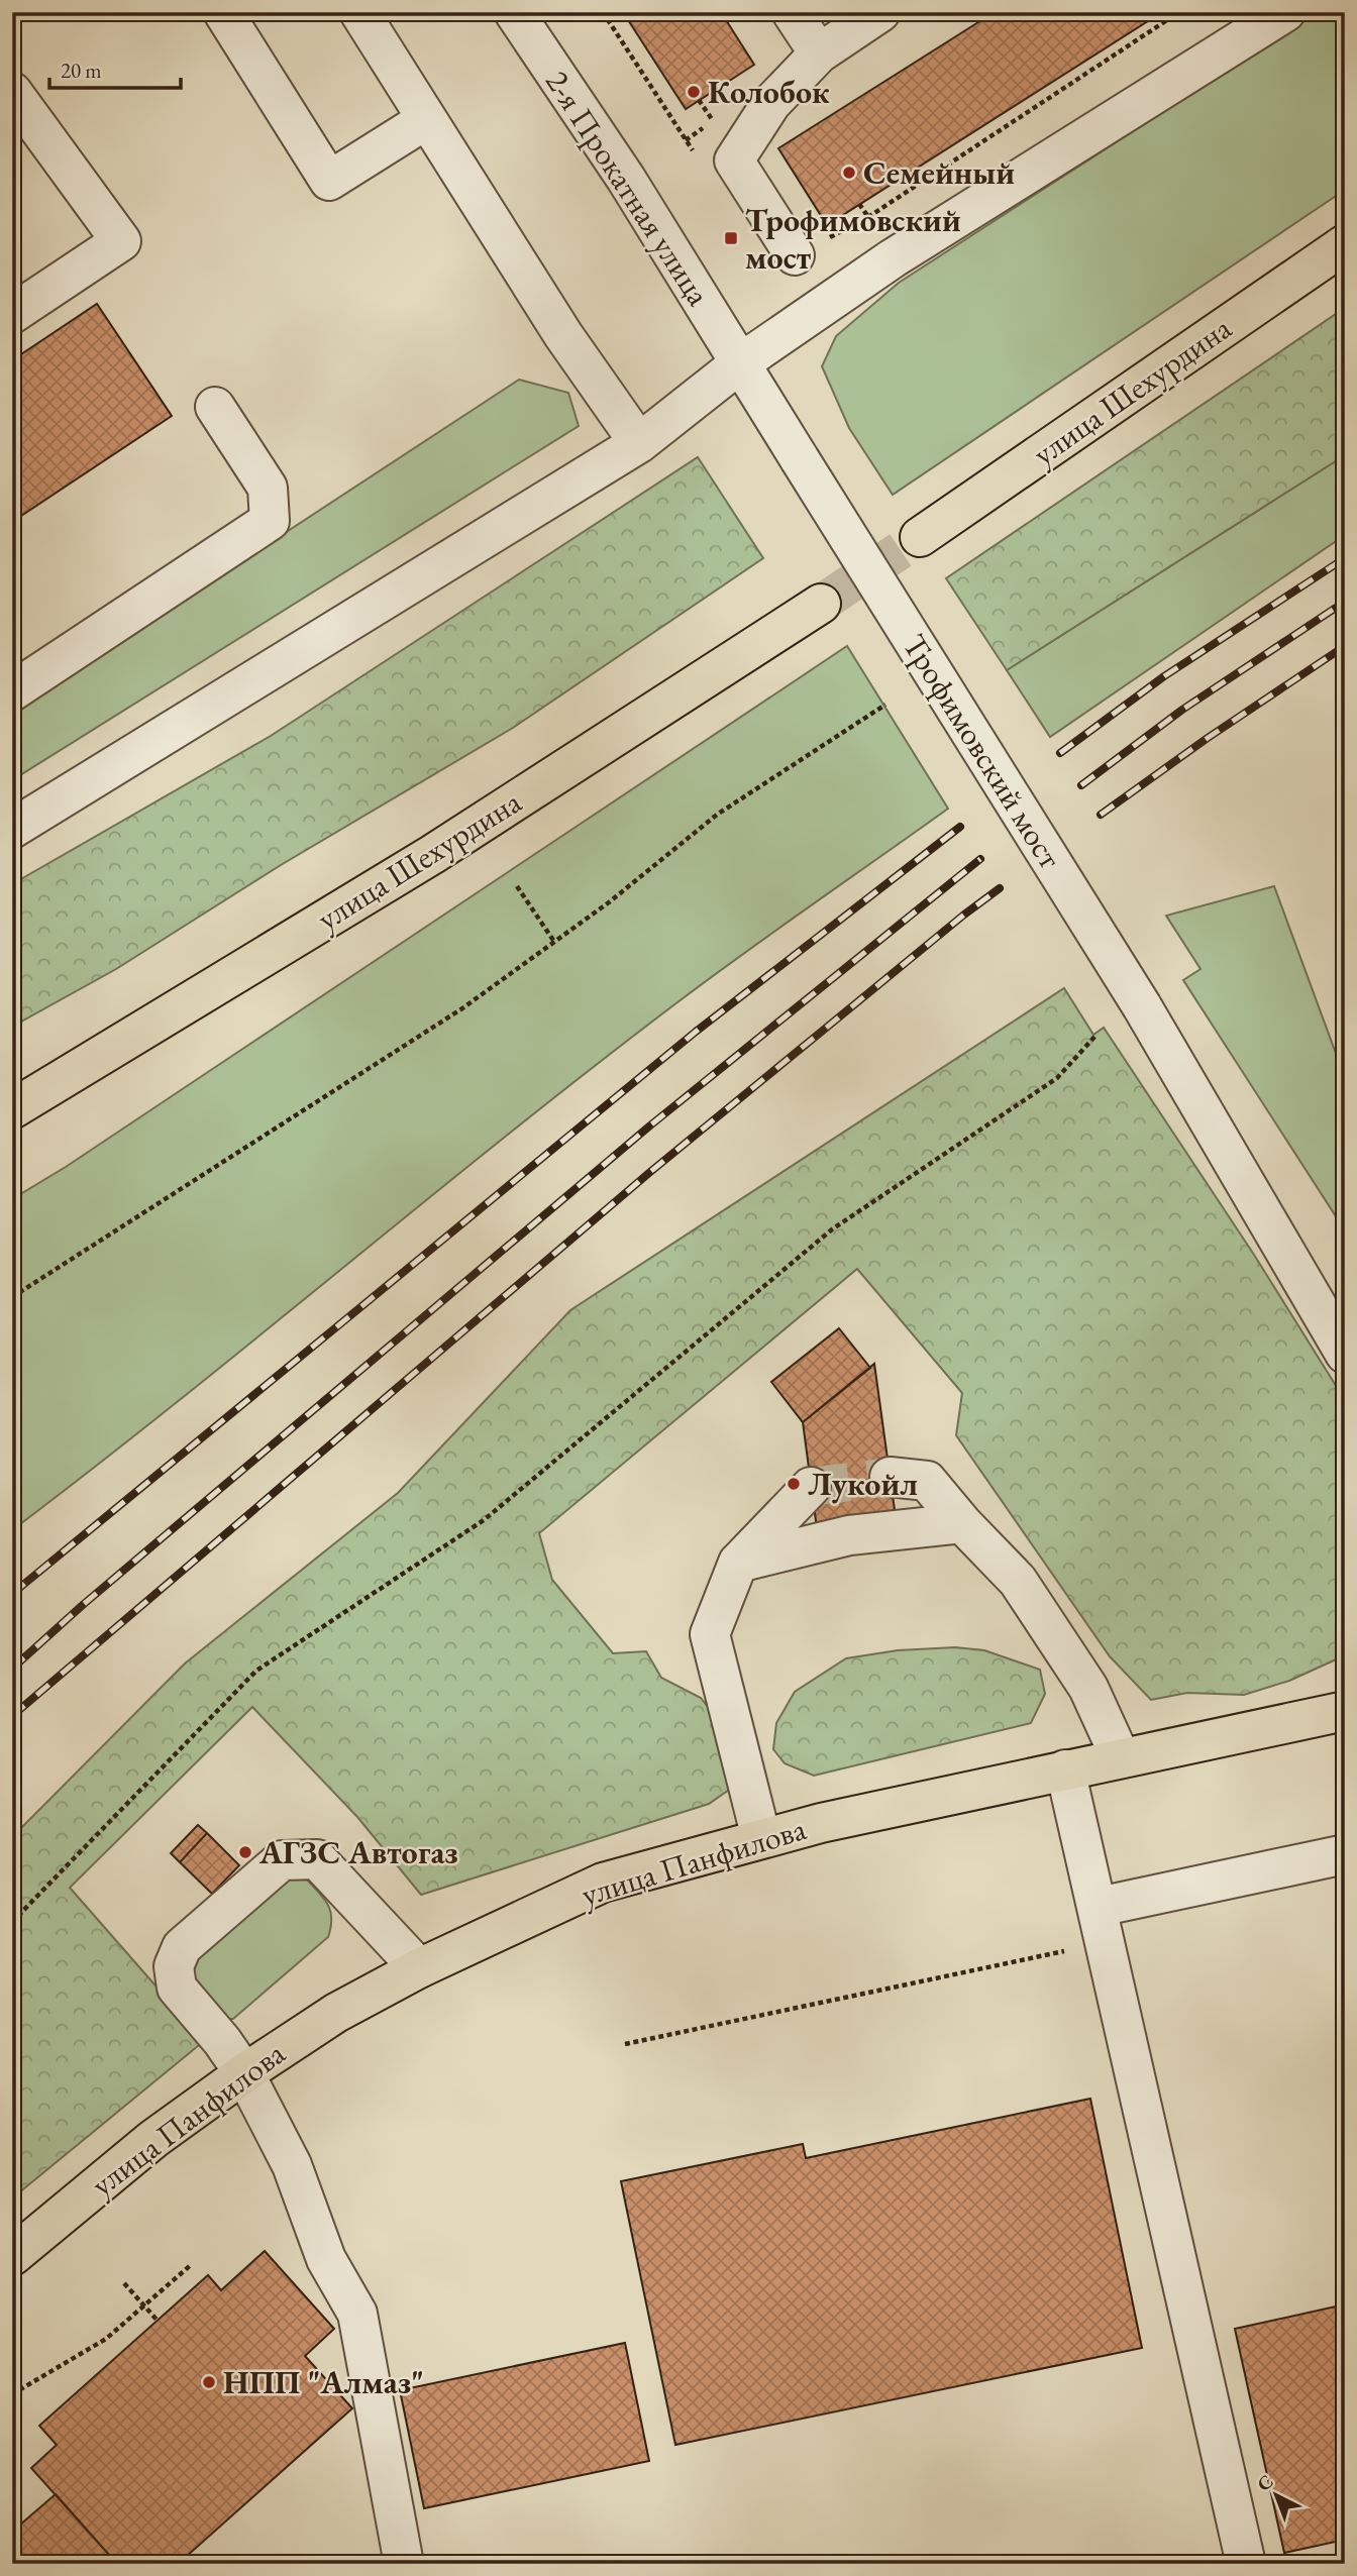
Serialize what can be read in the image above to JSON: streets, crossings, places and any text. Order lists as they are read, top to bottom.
{
  "streets": {
    "main road": ["улица Шехурдина", "улица Панфилова"],
    "street": ["2-я Прокатная улица", "Трофимовский мост"]
  },
  "crossings": [
    ["2-я Прокатная улица", "Трофимовский мост"]
  ],
  "places": {
    "other": [
      "Колобок",
      "Семейный",
      "Лукойл",
      "АГЗС Автогаз",
      "НПП \"Алмаз\""
    ],
    "transit": ["Трофимовский мост"]
  },
  "scale_bar": "20 m",
  "north": "top left"
}
